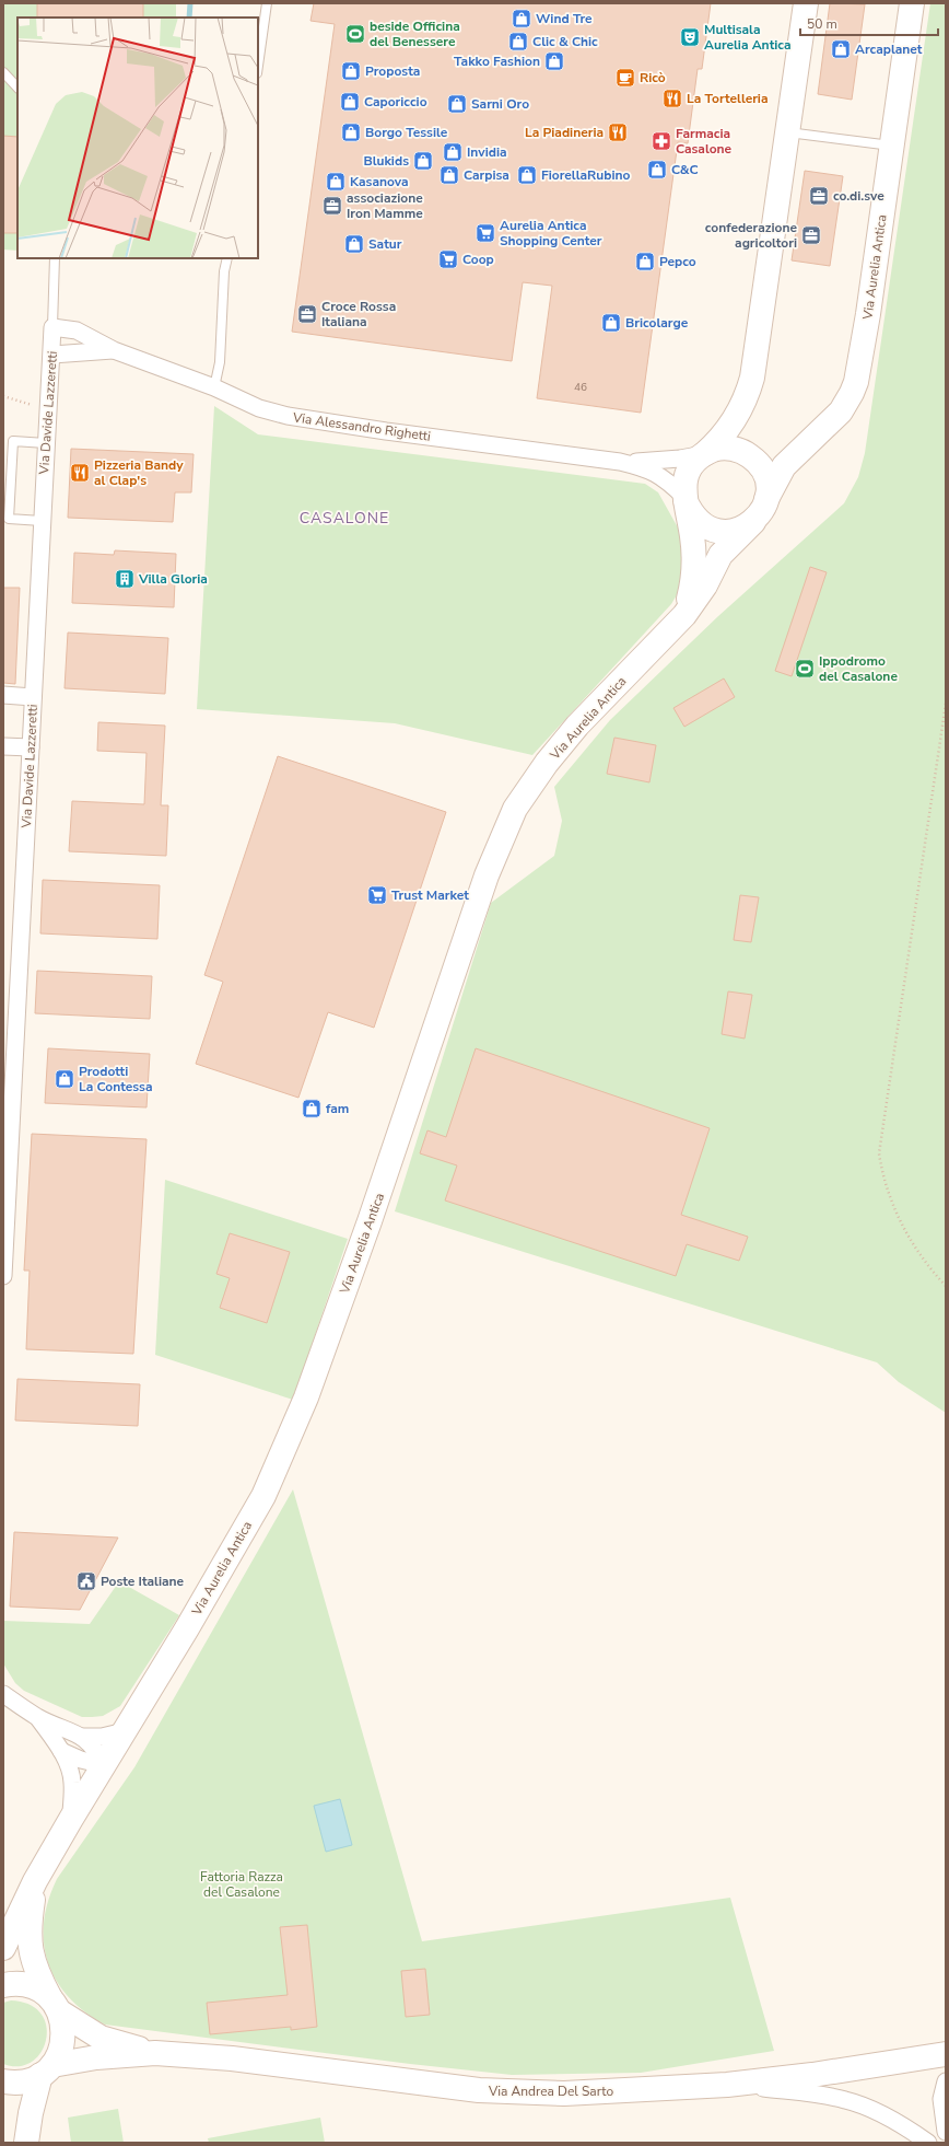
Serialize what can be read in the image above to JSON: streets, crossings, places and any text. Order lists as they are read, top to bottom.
{
  "streets": {
    "street": [
      "Via Aurelia Antica",
      "Via Davide Lazzeretti",
      "Via Alessandro Righetti",
      "Via Andrea Del Sarto"
    ]
  },
  "crossings": [
    ["Via Aurelia Antica", "Via Andrea Del Sarto"],
    ["Via Davide Lazzeretti", "Via Alessandro Righetti"]
  ],
  "districts": ["CASALONE"],
  "parks": ["Fattoria Razza del Casalone"],
  "places": {
    "shop": [
      "Wind Tre",
      "Clic & Chic",
      "Arcaplanet",
      "Takko Fashion",
      "Proposta",
      "Caporiccio",
      "Sarni Oro",
      "Borgo Tessile",
      "Invidia",
      "Blukids",
      "C&C",
      "Carpisa",
      "FiorellaRubino",
      "Kasanova",
      "Satur",
      "Pepco",
      "Bricolarge",
      "Prodotti La Contessa",
      "fam"
    ],
    "sports": ["beside Officina del Benessere", "Ippodromo del Casalone"],
    "theatre": ["Multisala Aurelia Antica"],
    "cafe": ["Ricò"],
    "restaurant": ["La Tortelleria", "La Piadineria", "Pizzeria Bandy al Clap's"],
    "pharmacy": ["Farmacia Casalone"],
    "office": [
      "co.di.sve",
      "associazione Iron Mamme",
      "confederazione agricoltori",
      "Croce Rossa Italiana"
    ],
    "supermarket": ["Aurelia Antica Shopping Center", "Coop", "Trust Market"],
    "building": ["Villa Gloria"],
    "public building": ["Poste Italiane"]
  },
  "house_numbers": ["46"],
  "scale_bar": "50 m"
}
